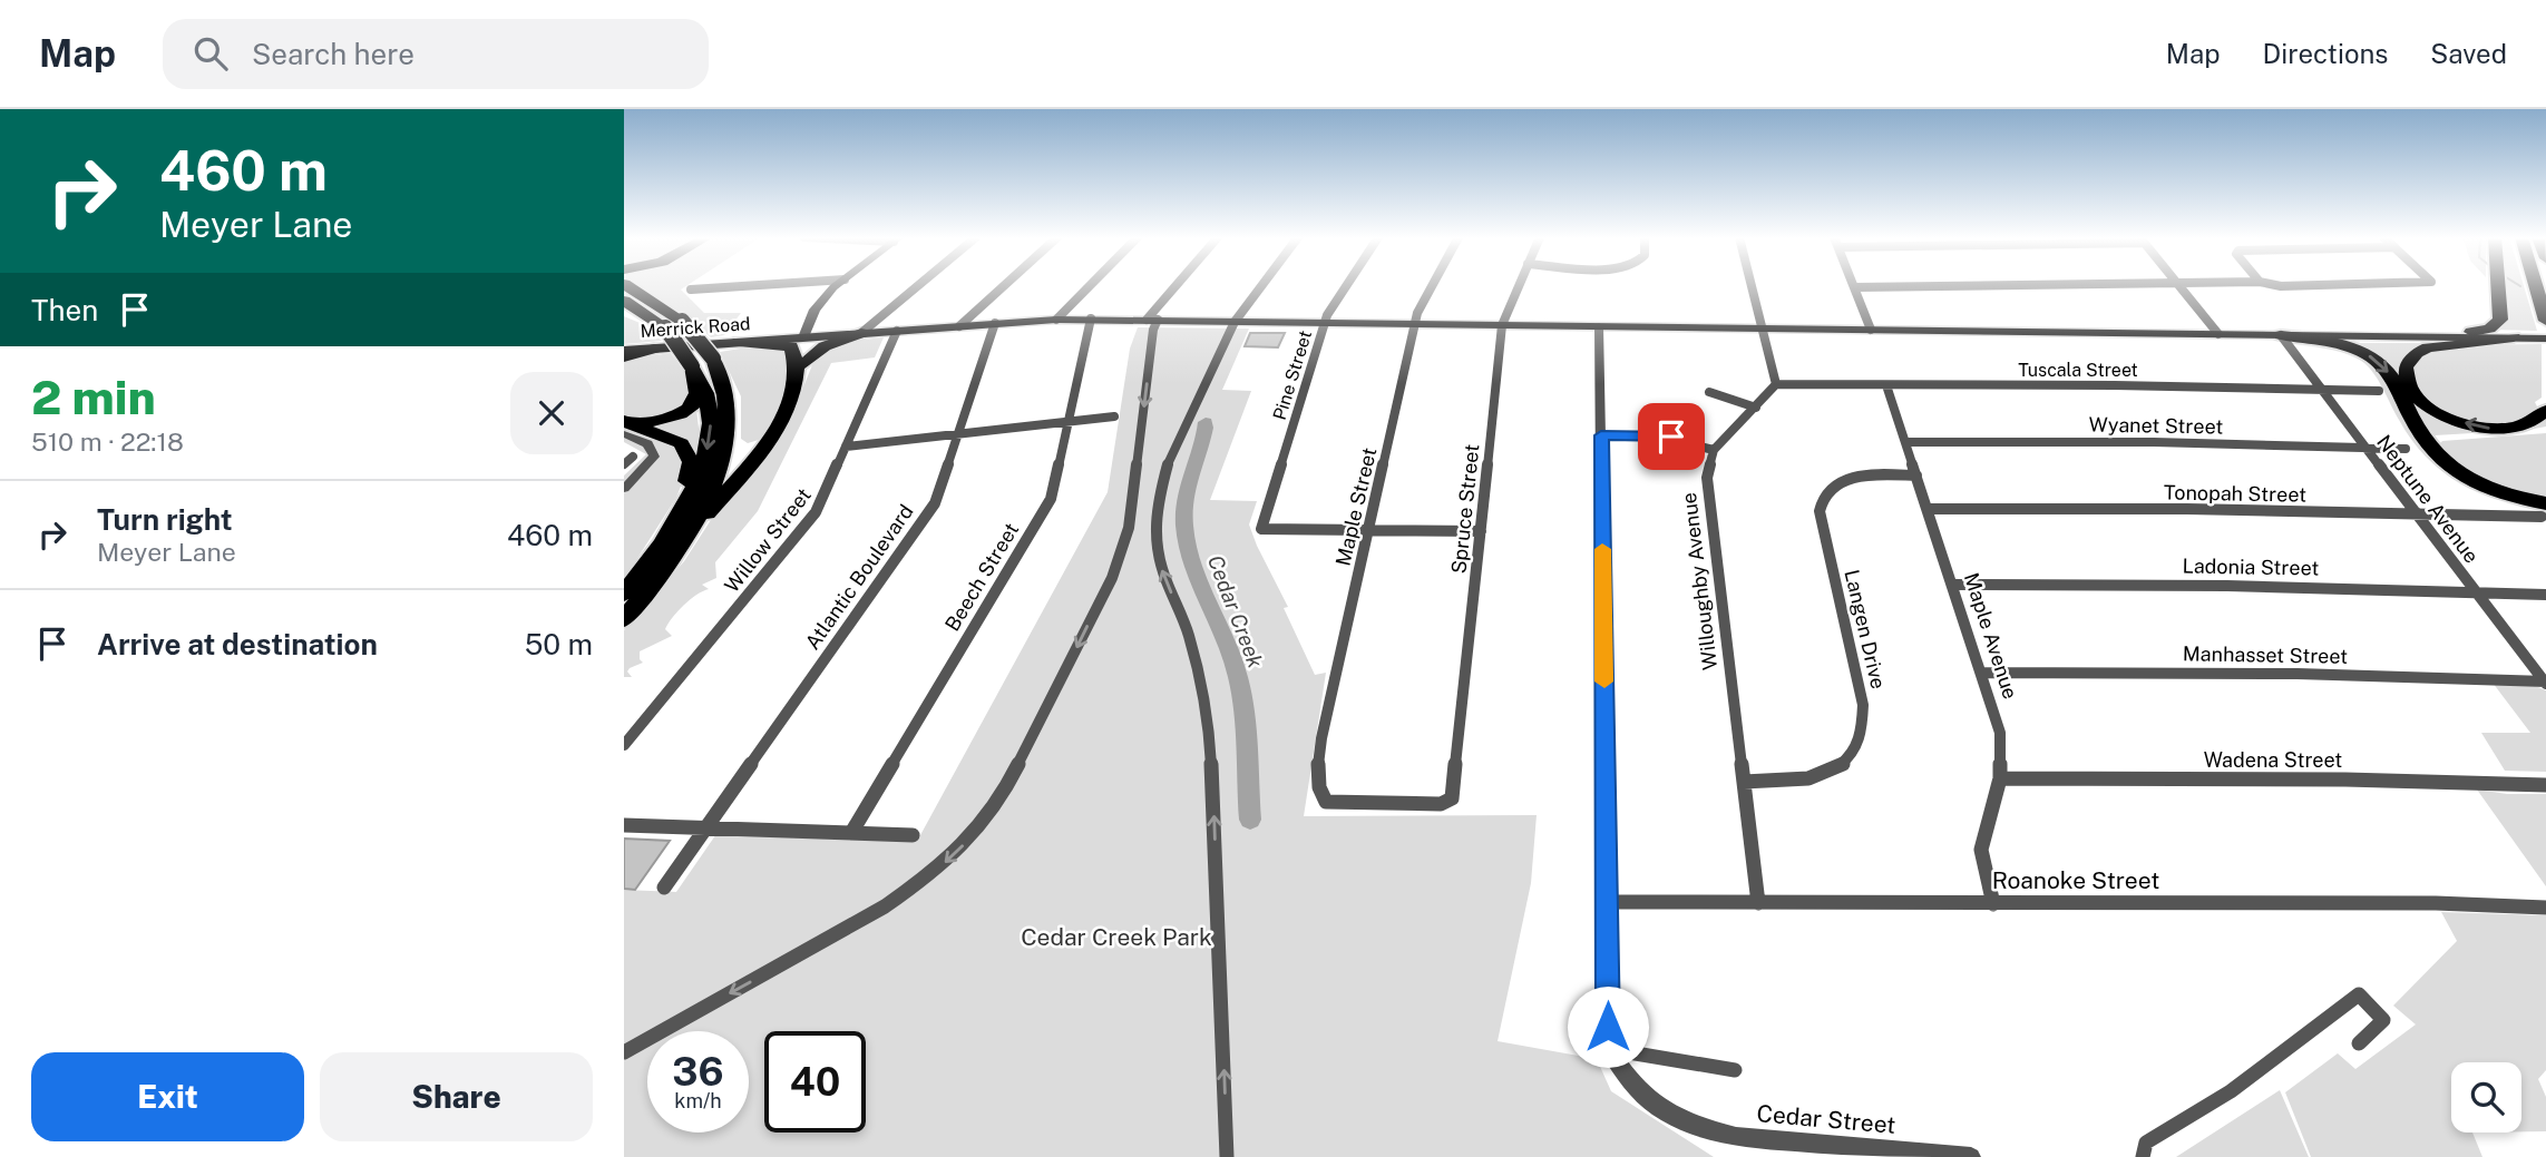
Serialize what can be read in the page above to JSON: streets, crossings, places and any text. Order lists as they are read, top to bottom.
{
  "streets": {
    "main road": ["Merrick Road"],
    "street": [
      "Tuscala Street",
      "Pine Street",
      "Wyanet Street",
      "Tonopah Street",
      "Neptune Avenue",
      "Maple Street",
      "Spruce Street",
      "Willow Street",
      "Ladonia Street",
      "Atlantic Boulevard",
      "Beech Street",
      "Willoughby Avenue",
      "Langen Drive",
      "Maple Avenue",
      "Manhasset Street",
      "Wadena Street",
      "Roanoke Street",
      "Cedar Street"
    ]
  },
  "crossings": [
    ["Merrick Road", "Pine Street"],
    ["Merrick Road", "Neptune Avenue"],
    ["Merrick Road", "Maple Street"],
    ["Merrick Road", "Spruce Street"],
    ["Merrick Road", "Willow Street"],
    ["Merrick Road", "Atlantic Boulevard"],
    ["Merrick Road", "Beech Street"],
    ["Tuscala Street", "Neptune Avenue"],
    ["Tuscala Street", "Maple Avenue"],
    ["Pine Street", "Maple Street"],
    ["Wyanet Street", "Neptune Avenue"],
    ["Wyanet Street", "Maple Avenue"],
    ["Tonopah Street", "Neptune Avenue"],
    ["Tonopah Street", "Maple Avenue"],
    ["Neptune Avenue", "Ladonia Street"],
    ["Neptune Avenue", "Manhasset Street"],
    ["Maple Street", "Spruce Street"],
    ["Ladonia Street", "Maple Avenue"],
    ["Willoughby Avenue", "Langen Drive"],
    ["Willoughby Avenue", "Roanoke Street"],
    ["Langen Drive", "Maple Avenue"],
    ["Maple Avenue", "Manhasset Street"],
    ["Maple Avenue", "Wadena Street"],
    ["Maple Avenue", "Roanoke Street"]
  ],
  "water": ["Cedar Creek"],
  "parks": ["Cedar Creek Park"],
  "page": {
    "header": "Map",
    "search": "Search here",
    "nav": ["Map", "Directions", "Saved"],
    "turn": ["460 m", "Meyer Lane"],
    "then": "Then",
    "heading": ["2 min", "510 m · 22:18"],
    "list": [
      {
        "name": "Turn right",
        "note": "Meyer Lane",
        "value": "460 m"
      },
      {
        "name": "Arrive at destination",
        "value": "50 m"
      }
    ],
    "speed": "36 km/h",
    "limit": "40",
    "buttons": ["Exit", "Share"]
  }
}
